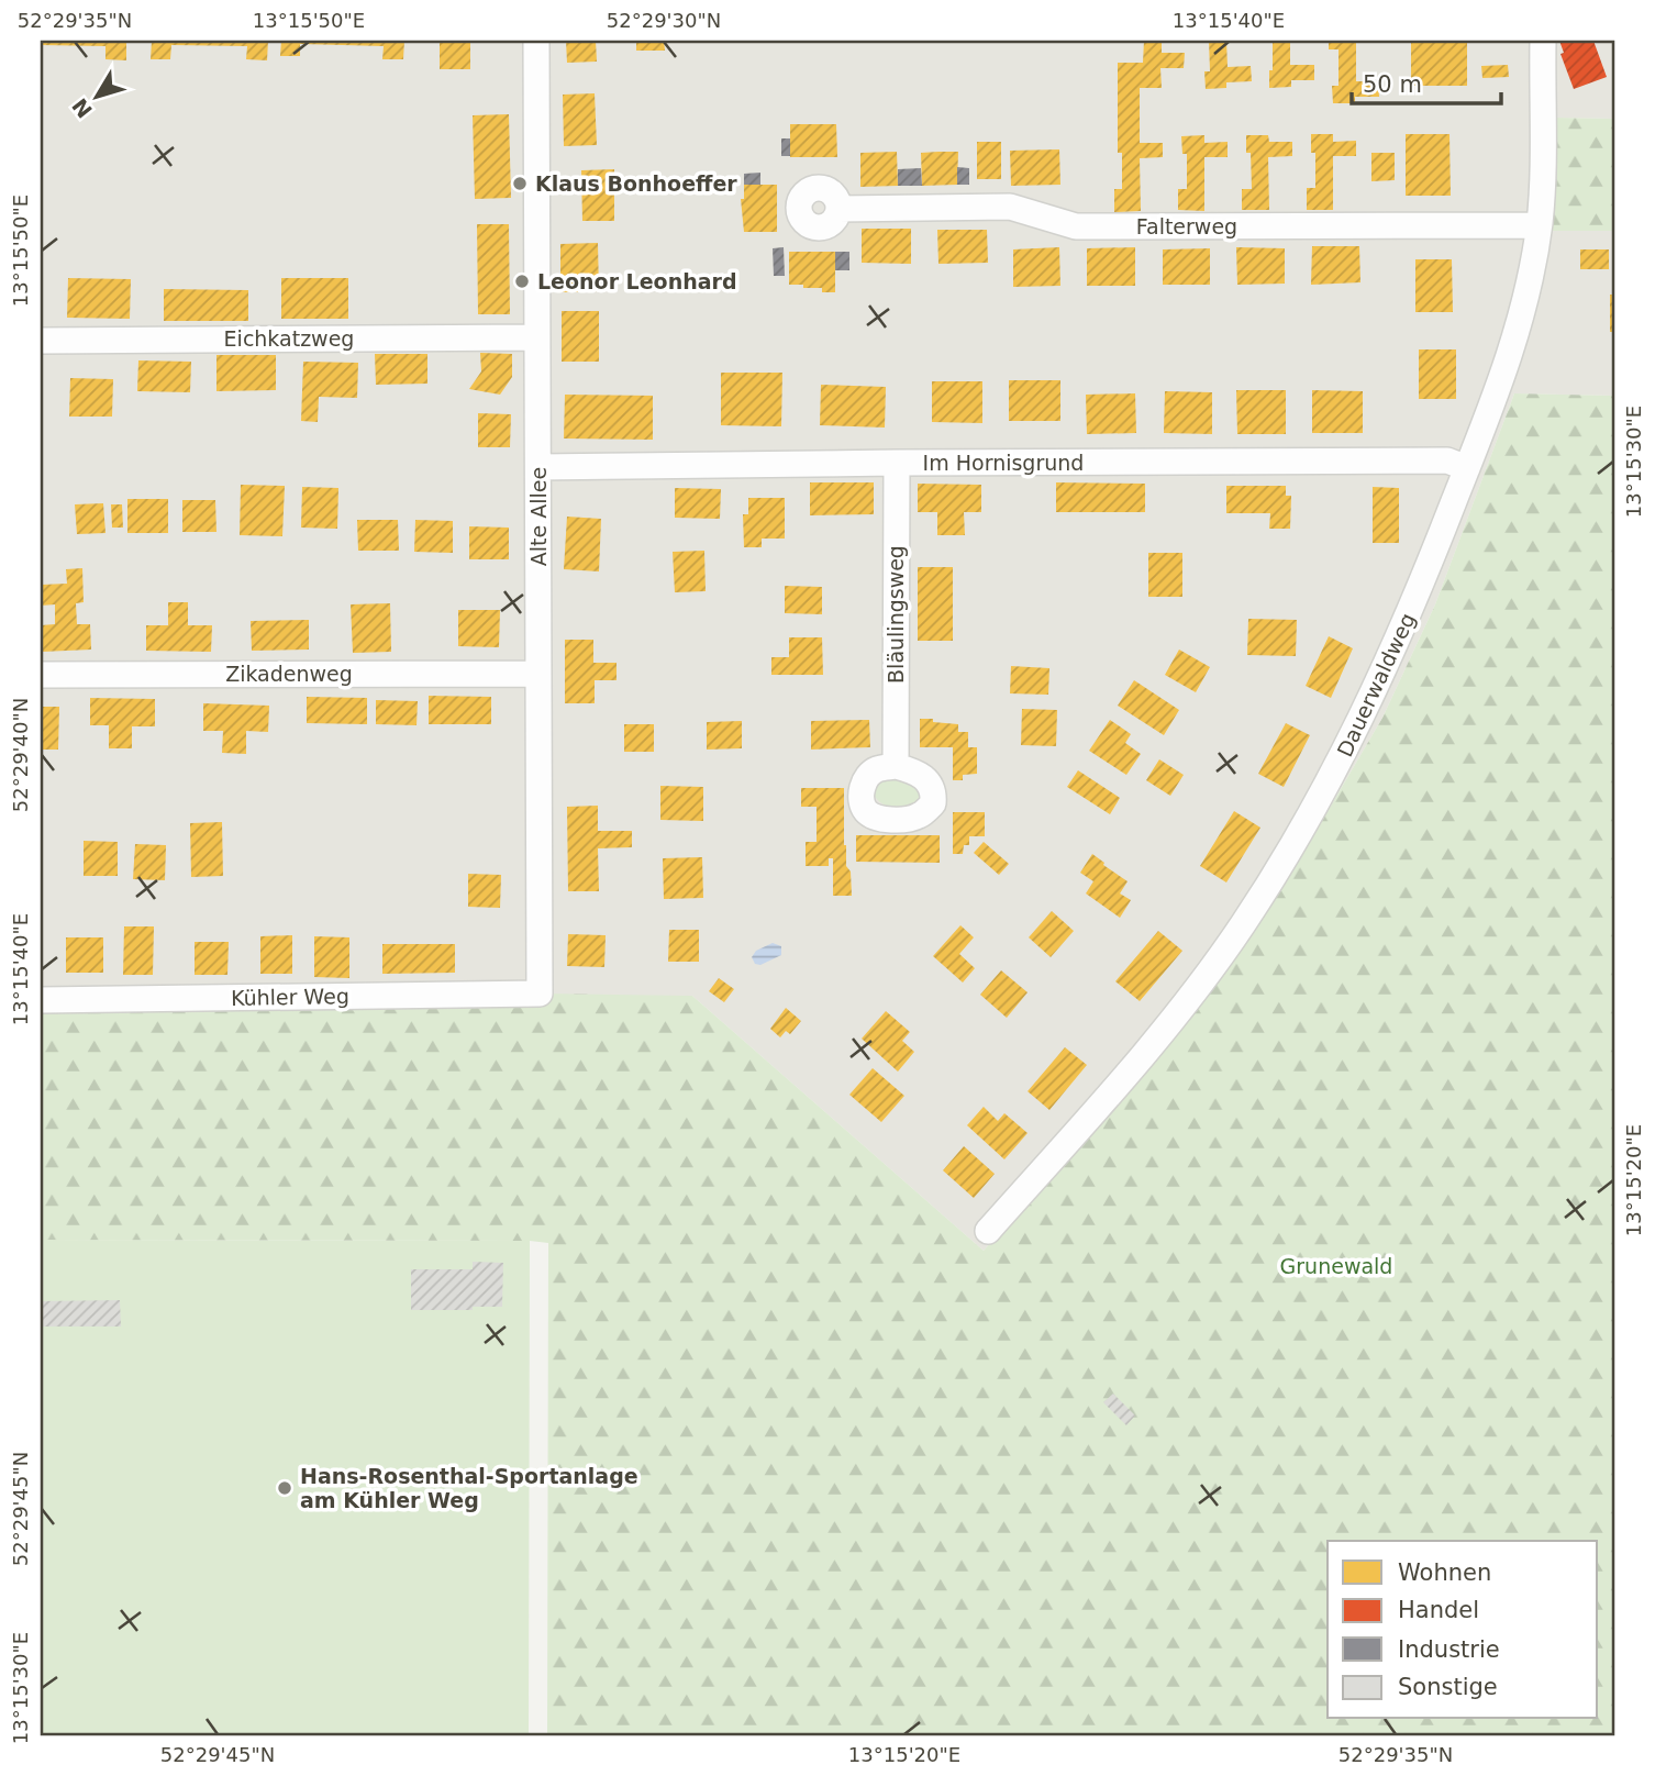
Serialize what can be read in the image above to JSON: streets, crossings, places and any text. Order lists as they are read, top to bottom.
{
  "streets": {
    "street": [
      "Falterweg",
      "Eichkatzweg",
      "Im Hornisgrund",
      "Alte Allee",
      "Bläulingsweg",
      "Zikadenweg",
      "Dauerwaldweg",
      "Kühler Weg"
    ]
  },
  "crossings": [
    ["Falterweg", "Dauerwaldweg"],
    ["Eichkatzweg", "Alte Allee"],
    ["Im Hornisgrund", "Alte Allee"],
    ["Im Hornisgrund", "Bläulingsweg"],
    ["Im Hornisgrund", "Dauerwaldweg"],
    ["Alte Allee", "Zikadenweg"],
    ["Alte Allee", "Kühler Weg"]
  ],
  "parks": ["Grunewald"],
  "places": ["Klaus Bonhoeffer", "Leonor Leonhard", "Hans-Rosenthal-Sportanlage am Kühler Weg"],
  "legend": [
    "Wohnen",
    "Handel",
    "Industrie",
    "Sonstige"
  ],
  "scale_bar": "50 m",
  "north": "bottom left",
  "coordinates": [
    "52°29'35\"N",
    "13°15'50\"E",
    "52°29'30\"N",
    "13°15'40\"E",
    "13°15'30\"E",
    "52°29'40\"N",
    "13°15'20\"E",
    "52°29'45\"N"
  ]
}
